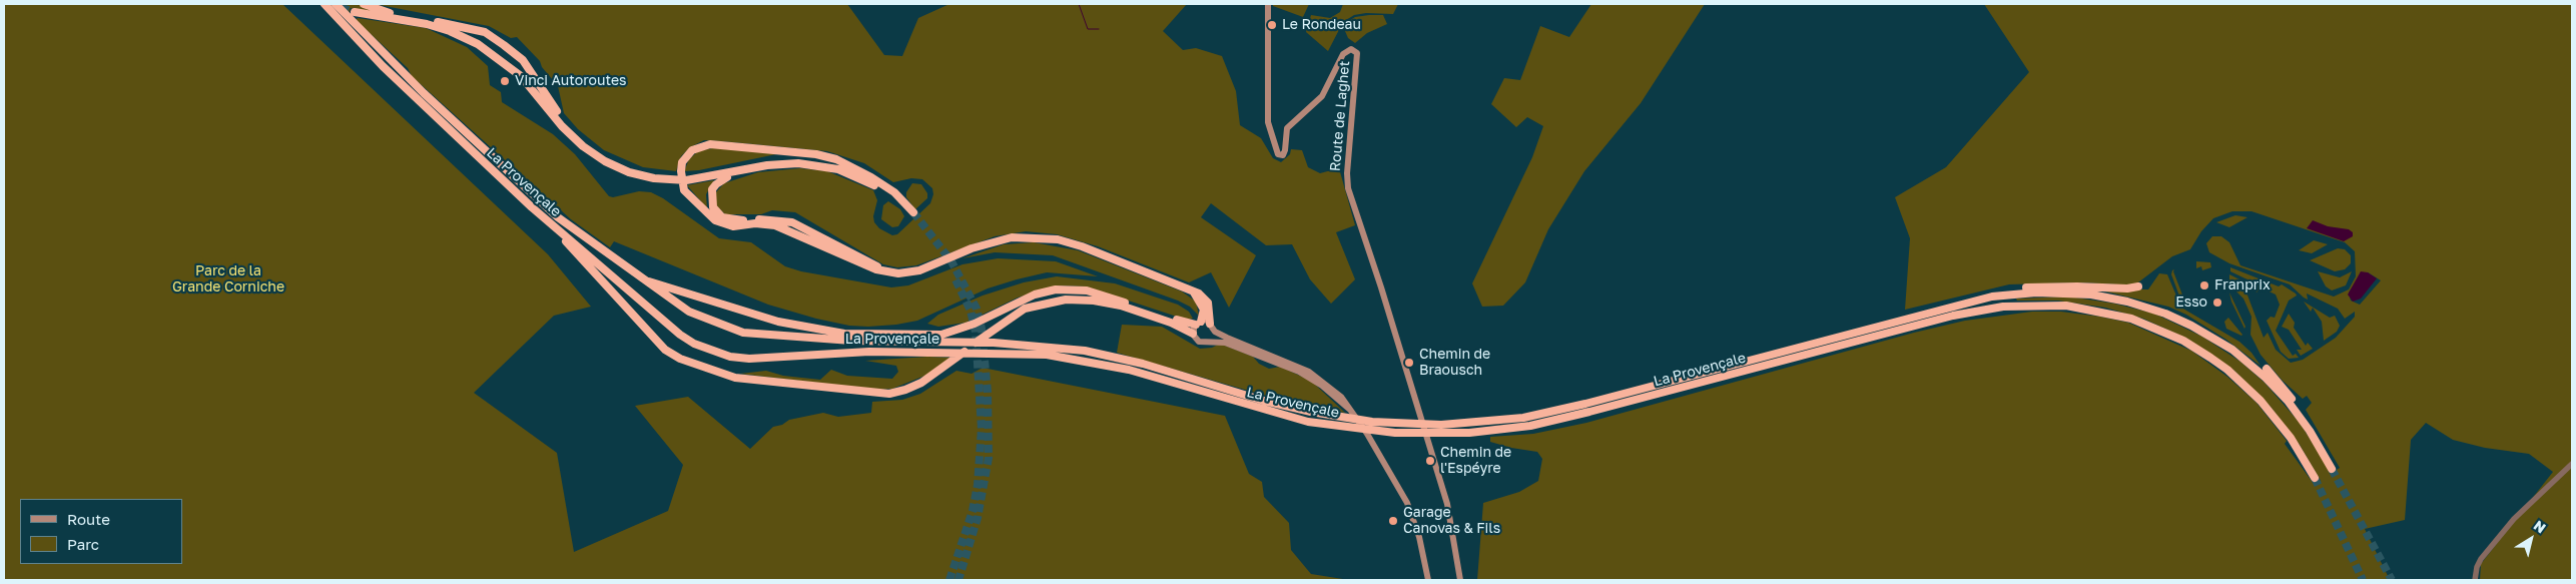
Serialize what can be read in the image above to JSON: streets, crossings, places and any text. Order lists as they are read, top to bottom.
{
  "streets": {
    "highway": ["La Provençale"],
    "main road": ["Route de Laghet"]
  },
  "parks": ["Parc de la Grande Corniche"],
  "places": [
    "Le Rondeau",
    "Vinci Autoroutes",
    "Franprix",
    "Esso",
    "Chemin de Braousch",
    "Chemin de l'Espéyre",
    "Garage Canovas & Fils"
  ],
  "legend": ["Route", "Parc"],
  "north": "top right"
}
